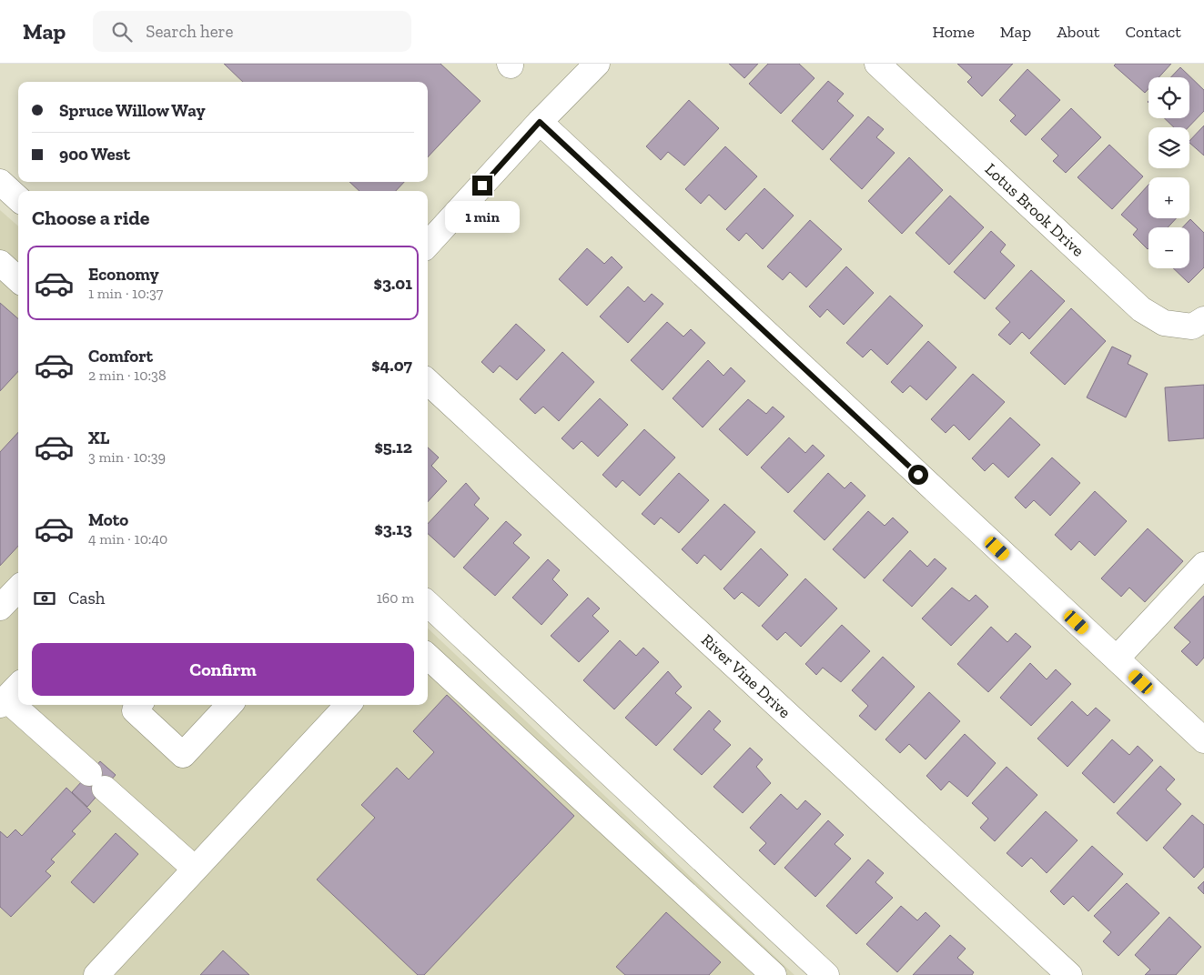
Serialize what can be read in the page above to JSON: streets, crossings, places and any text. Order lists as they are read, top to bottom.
{
  "streets": {
    "street": ["Lotus Brook Drive", "River Vine Drive"]
  },
  "page": {
    "header": "Map",
    "search": "Search here",
    "nav": [
      "Home",
      "Map",
      "About",
      "Contact"
    ],
    "map_buttons": ["+", "−"],
    "banner": ["Spruce Willow Way", "900 West"],
    "heading": "Choose a ride",
    "bubble": "1 min",
    "list": [
      {
        "name": "Economy",
        "note": "1 min · 10:37",
        "value": "$3.01"
      },
      {
        "name": "Comfort",
        "note": "2 min · 10:38",
        "value": "$4.07"
      },
      {
        "name": "XL",
        "note": "3 min · 10:39",
        "value": "$5.12"
      },
      {
        "name": "Moto",
        "note": "4 min · 10:40",
        "value": "$3.13"
      }
    ],
    "pay": ["Cash", "160 m"],
    "buttons": "Confirm"
  }
}
